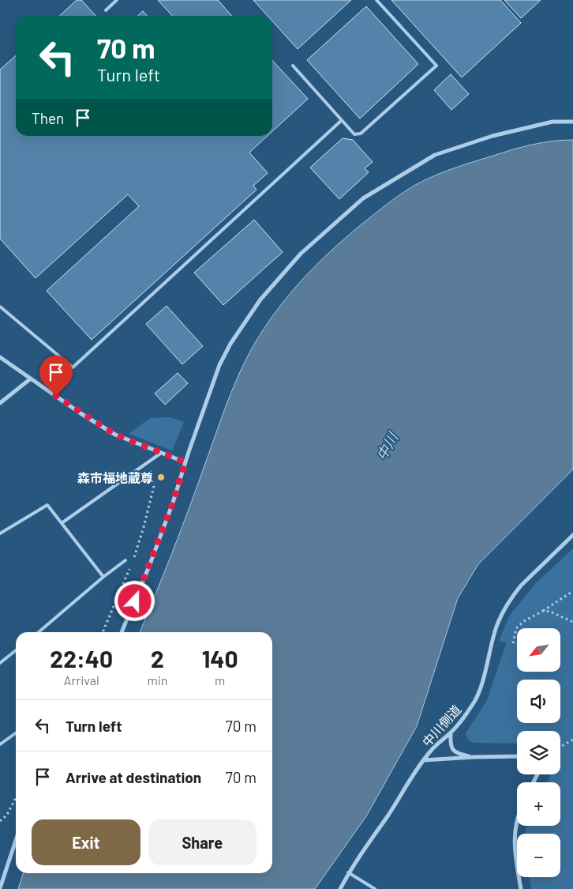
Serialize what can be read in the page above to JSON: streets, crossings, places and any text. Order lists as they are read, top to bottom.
{
  "streets": {
    "street": ["中川側道"]
  },
  "water": ["中川"],
  "places": ["森市福地蔵尊"],
  "north": "bottom left",
  "page": {
    "turn": ["70 m", "Turn left"],
    "then": "Then",
    "map_buttons": ["+", "−"],
    "eta": [
      "22:40",
      "Arrival",
      "2",
      "min",
      "140",
      "m"
    ],
    "list": [
      {
        "name": "Turn left",
        "value": "70 m"
      },
      {
        "name": "Arrive at destination",
        "value": "70 m"
      }
    ],
    "buttons": ["Exit", "Share"]
  }
}
